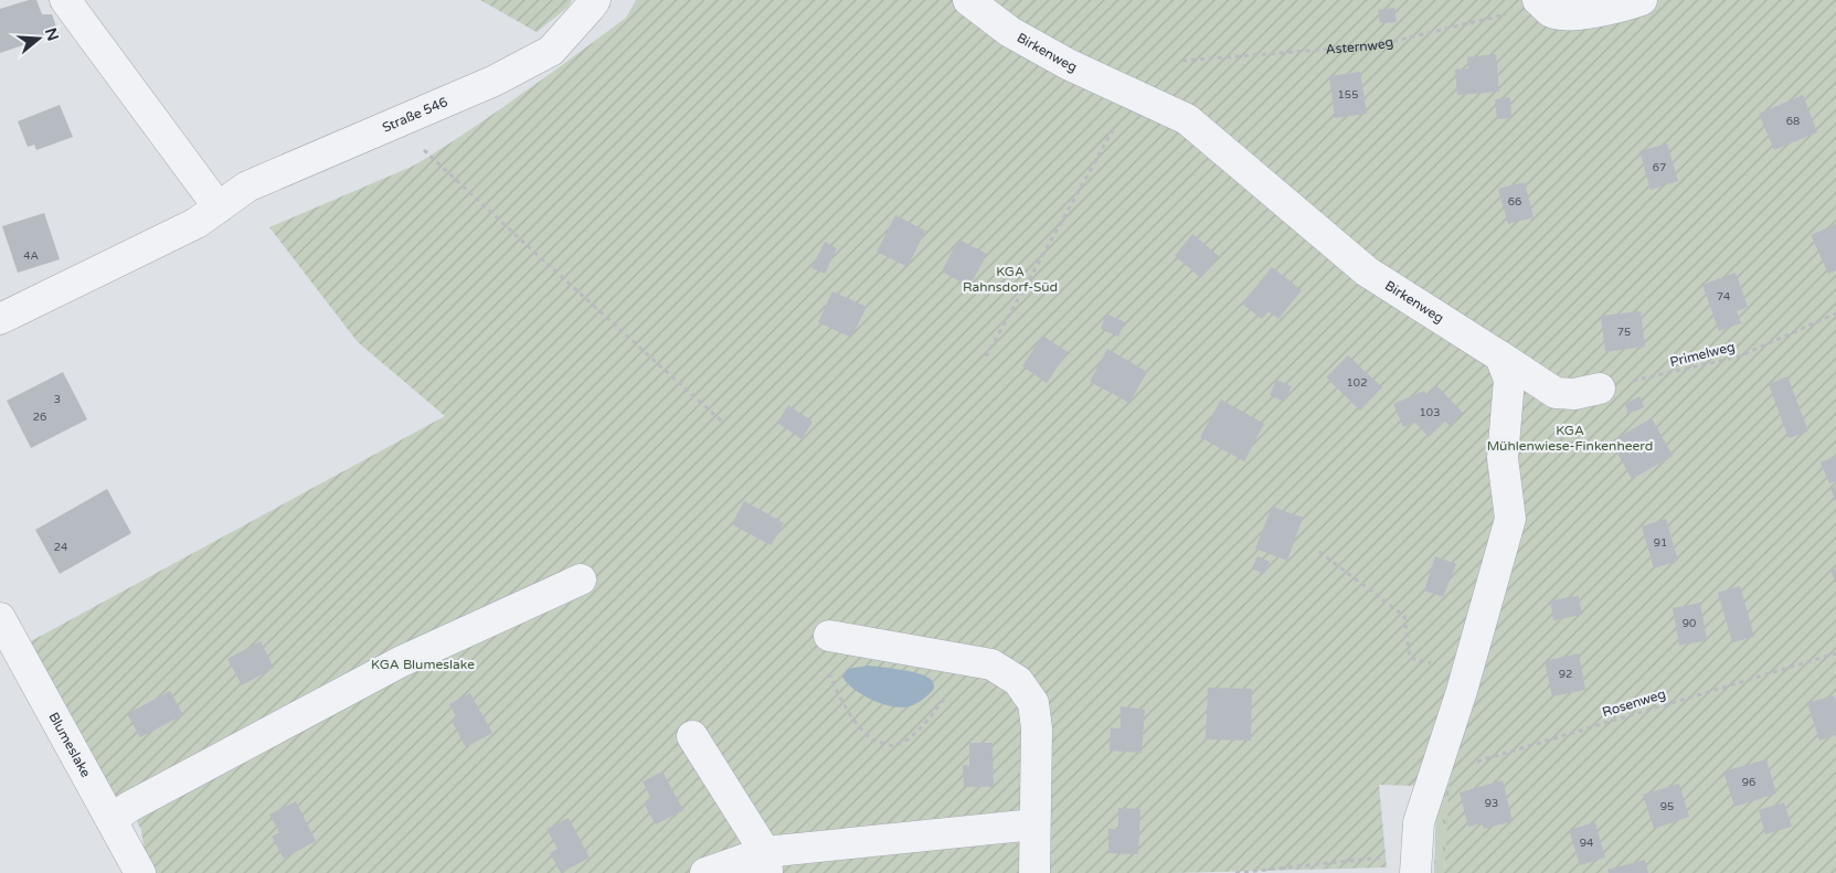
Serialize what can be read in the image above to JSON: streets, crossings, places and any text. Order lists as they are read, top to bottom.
{
  "streets": {
    "street": ["Birkenweg", "Straße 546", "Blumeslake"],
    "path": ["Asternweg", "Primelweg", "Rosenweg"]
  },
  "crossings": [
    ["Birkenweg", "Primelweg"]
  ],
  "parks": ["KGA Rahnsdorf-Süd", "KGA Mühlenwiese-Finkenheerd", "KGA Blumeslake"],
  "house_numbers": [
    "155",
    "68",
    "67",
    "66",
    "4A",
    "74",
    "75",
    "102",
    "3",
    "103",
    "26",
    "91",
    "24",
    "90",
    "92",
    "96",
    "93",
    "95",
    "94"
  ],
  "north": "right"
}
